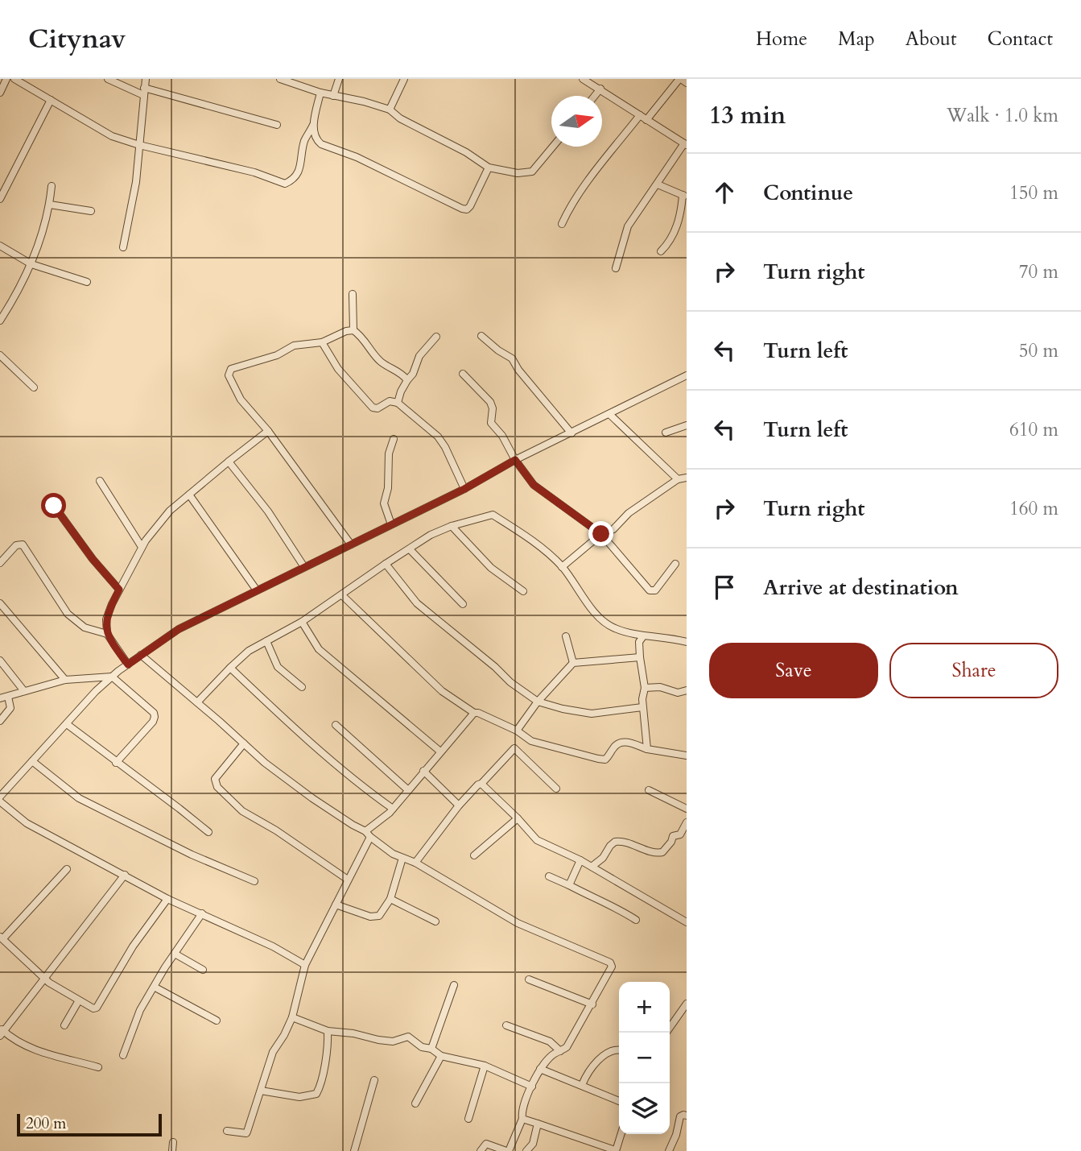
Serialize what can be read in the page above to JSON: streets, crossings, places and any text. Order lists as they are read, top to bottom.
{
  "scale_bar": "200 m",
  "north": "right",
  "page": {
    "header": "Citynav",
    "nav": [
      "Home",
      "Map",
      "About",
      "Contact"
    ],
    "heading": ["13 min", "Walk · 1.0 km"],
    "list": [
      ["Continue", "150 m"],
      ["Turn right", "70 m"],
      ["Turn left", "50 m"],
      ["Turn left", "610 m"],
      ["Turn right", "160 m"],
      "Arrive at destination"
    ],
    "buttons": ["Save", "Share"],
    "map_buttons": ["+", "−"],
    "scale": "200 m"
  }
}
